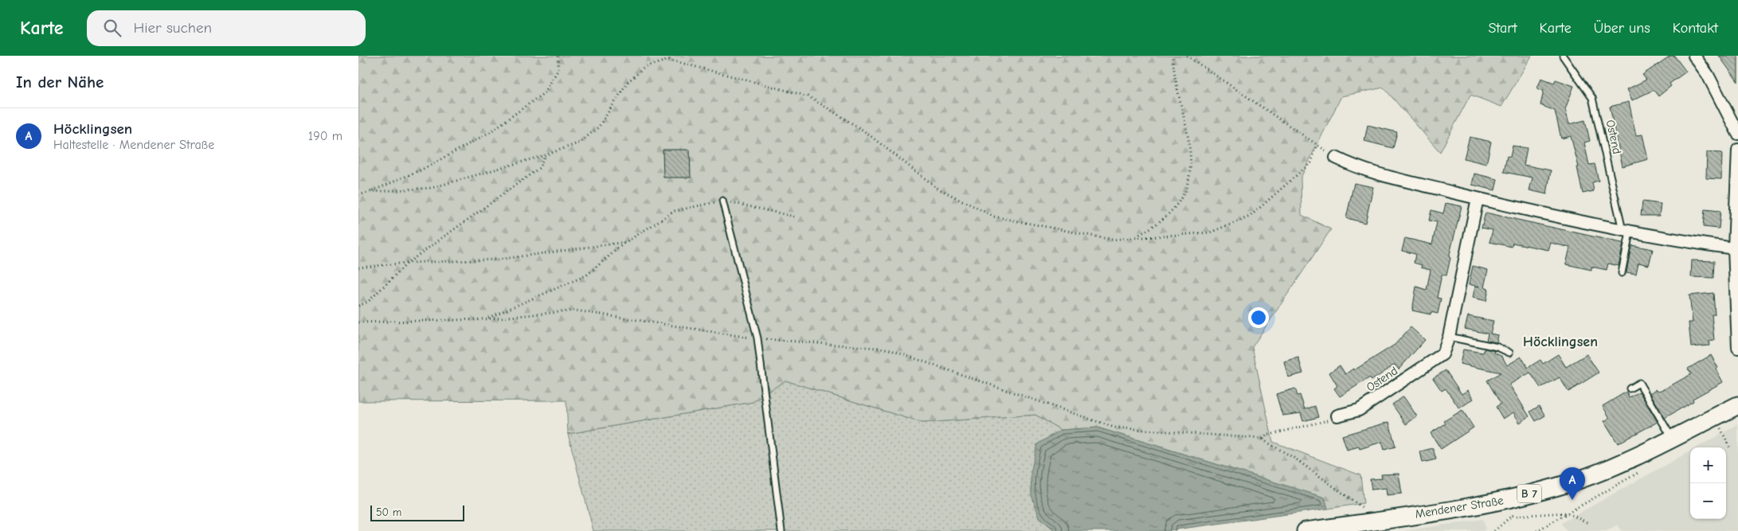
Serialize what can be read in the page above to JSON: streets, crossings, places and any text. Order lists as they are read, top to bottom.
{
  "streets": {
    "main road": ["B 7", "Mendener Straße"],
    "street": ["Ostend"]
  },
  "districts": ["Höcklingsen"],
  "scale_bar": "50 m",
  "page": {
    "header": "Karte",
    "search": "Hier suchen",
    "nav": [
      "Start",
      "Karte",
      "Über uns",
      "Kontakt"
    ],
    "heading": "In der Nähe",
    "list": [
      {
        "mark": "A",
        "name": "Höcklingsen",
        "note": "Haltestelle · Mendener Straße",
        "value": "190 m"
      }
    ],
    "map_buttons": ["+", "−"],
    "pins": "A",
    "scale": "50 m"
  }
}
